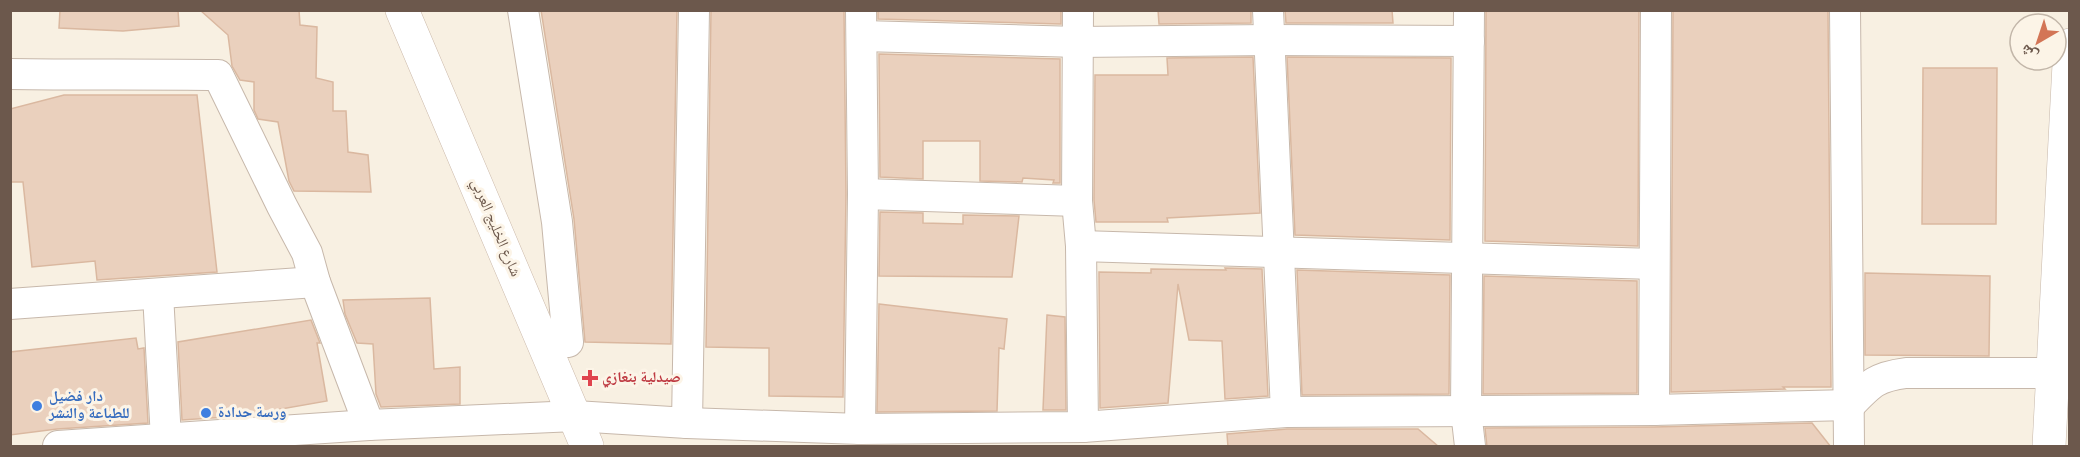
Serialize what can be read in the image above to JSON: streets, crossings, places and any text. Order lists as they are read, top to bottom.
{
  "streets": {
    "main road": ["شارع الخليج العربي"]
  },
  "places": {
    "health": ["صيدلية بنغازي"],
    "other": ["دار فضيل للطباعة والنشر", "ورسة حدادة"]
  },
  "north": "bottom left"
}
